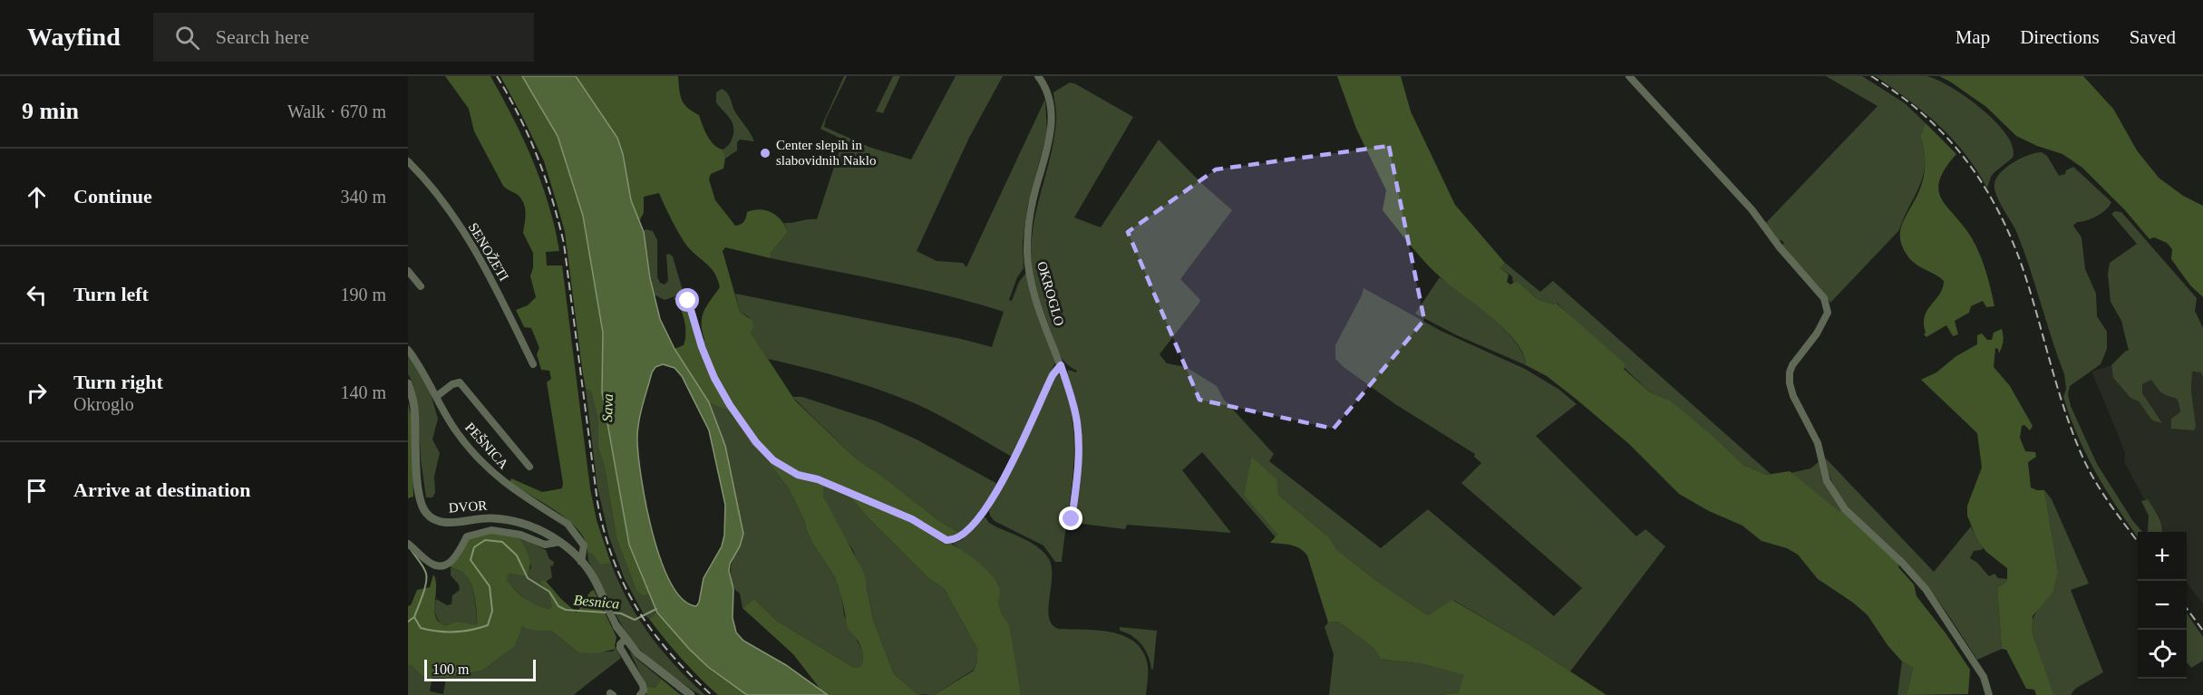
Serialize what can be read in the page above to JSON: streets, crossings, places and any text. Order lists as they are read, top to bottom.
{
  "streets": {
    "street": [
      "SENOŽETI",
      "OKROGLO",
      "PEŠNICA",
      "DVOR"
    ]
  },
  "crossings": [
    ["PEŠNICA", "DVOR"]
  ],
  "water": ["Sava", "Besnica"],
  "places": ["Center slepih in slabovidnih Naklo"],
  "scale_bar": "100 m",
  "page": {
    "header": "Wayfind",
    "search": "Search here",
    "nav": ["Map", "Directions", "Saved"],
    "heading": ["9 min", "Walk · 670 m"],
    "list": [
      ["Continue", "340 m"],
      ["Turn left", "190 m"],
      ["Turn right", "Okroglo", "140 m"],
      "Arrive at destination"
    ],
    "map_buttons": ["+", "−"],
    "scale": "100 m"
  }
}
